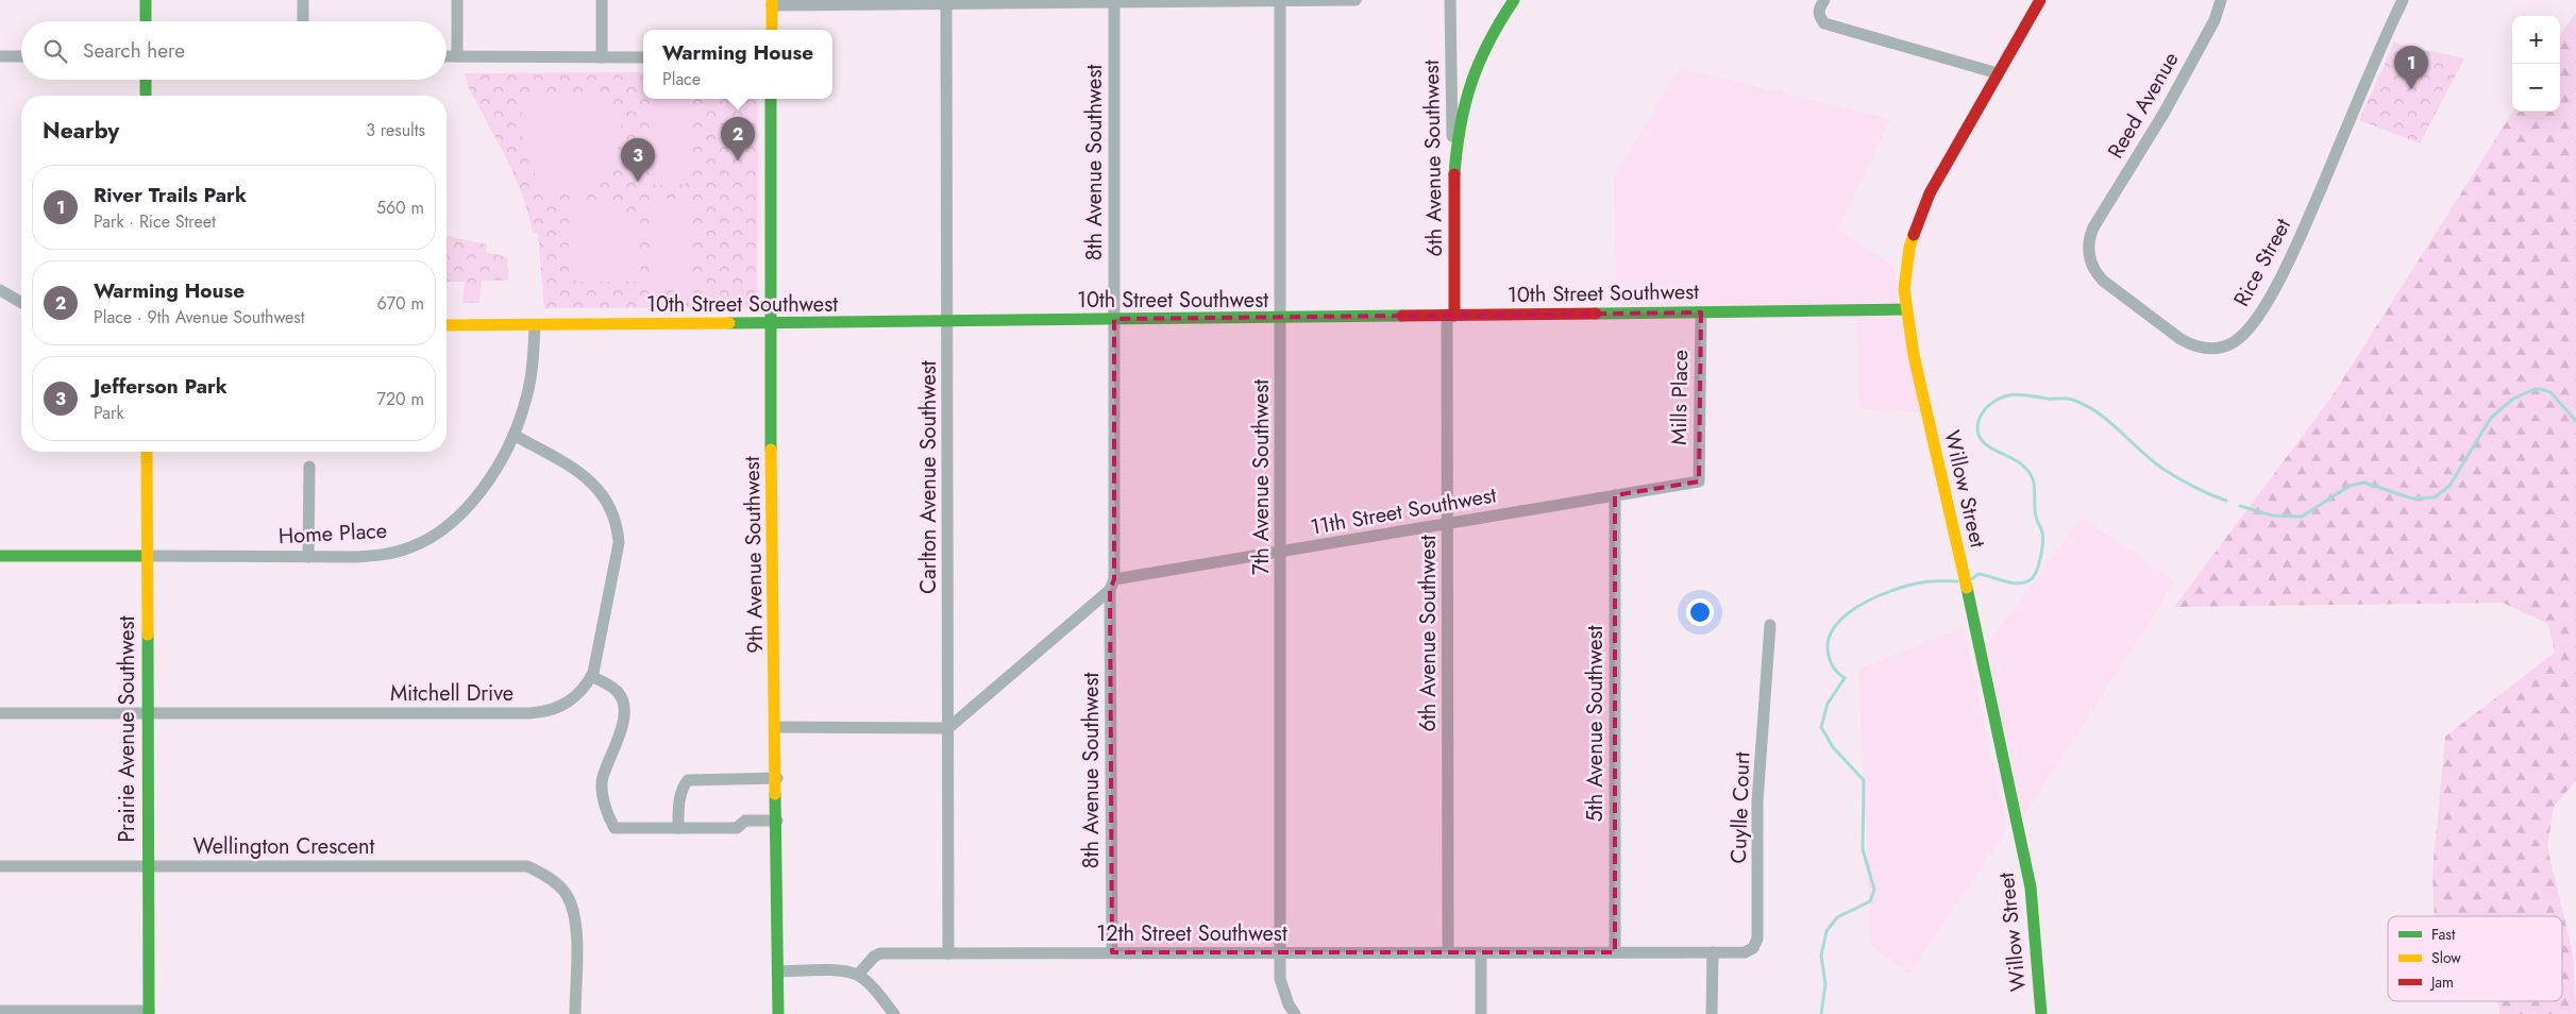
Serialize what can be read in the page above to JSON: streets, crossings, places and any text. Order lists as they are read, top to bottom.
{
  "streets": {
    "street": [
      "Reed Avenue",
      "6th Avenue Southwest",
      "8th Avenue Southwest",
      "Rice Street",
      "10th Street Southwest",
      "Mills Place",
      "Carlton Avenue Southwest",
      "7th Avenue Southwest",
      "Willow Street",
      "11th Street Southwest",
      "Home Place",
      "9th Avenue Southwest",
      "Mitchell Drive",
      "5th Avenue Southwest",
      "Prairie Avenue Southwest",
      "Cuylle Court",
      "Wellington Crescent",
      "12th Street Southwest"
    ]
  },
  "crossings": [
    ["Reed Avenue", "Rice Street"],
    ["6th Avenue Southwest", "10th Street Southwest"],
    ["6th Avenue Southwest", "11th Street Southwest"],
    ["6th Avenue Southwest", "12th Street Southwest"],
    ["8th Avenue Southwest", "10th Street Southwest"],
    ["8th Avenue Southwest", "11th Street Southwest"],
    ["8th Avenue Southwest", "12th Street Southwest"],
    ["10th Street Southwest", "Mills Place"],
    ["10th Street Southwest", "Carlton Avenue Southwest"],
    ["10th Street Southwest", "7th Avenue Southwest"],
    ["10th Street Southwest", "Willow Street"],
    ["10th Street Southwest", "Home Place"],
    ["10th Street Southwest", "9th Avenue Southwest"],
    ["Mills Place", "11th Street Southwest"],
    ["Carlton Avenue Southwest", "12th Street Southwest"],
    ["7th Avenue Southwest", "11th Street Southwest"],
    ["7th Avenue Southwest", "12th Street Southwest"],
    ["11th Street Southwest", "5th Avenue Southwest"],
    ["Home Place", "Mitchell Drive"],
    ["Home Place", "Prairie Avenue Southwest"],
    ["Mitchell Drive", "Prairie Avenue Southwest"],
    ["5th Avenue Southwest", "Cuylle Court"],
    ["5th Avenue Southwest", "12th Street Southwest"],
    ["Prairie Avenue Southwest", "Wellington Crescent"],
    ["Cuylle Court", "12th Street Southwest"]
  ],
  "legend": ["Fast", "Slow", "Jam"],
  "page": {
    "map_buttons": ["+", "−"],
    "search": "Search here",
    "popup": ["Warming House", "Place"],
    "pins": ["1", "2", "3"],
    "heading": ["Nearby", "3 results"],
    "list": [
      {
        "mark": "1",
        "name": "River Trails Park",
        "note": "Park · Rice Street",
        "value": "560 m"
      },
      {
        "mark": "2",
        "name": "Warming House",
        "note": "Place · 9th Avenue Southwest",
        "value": "670 m"
      },
      {
        "mark": "3",
        "name": "Jefferson Park",
        "note": "Park",
        "value": "720 m"
      }
    ]
  }
}
